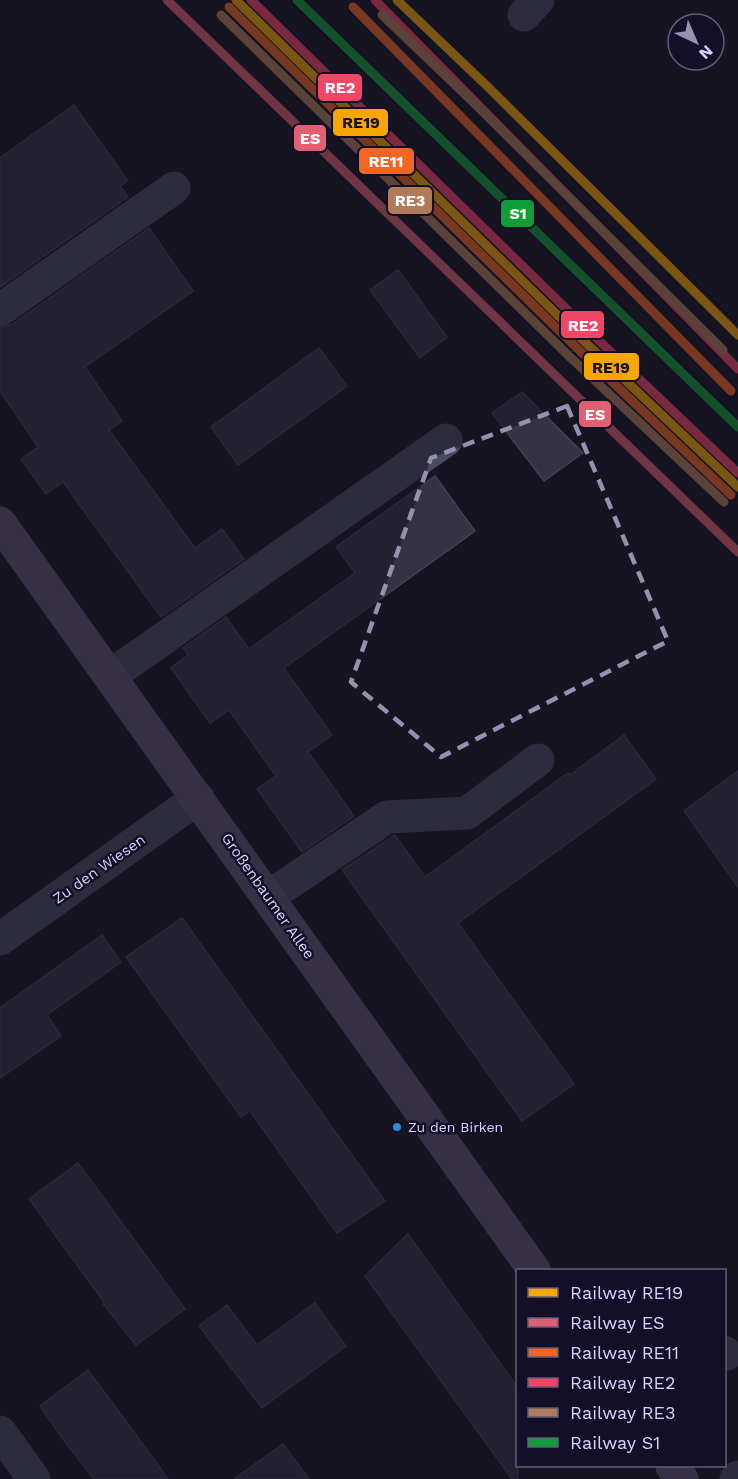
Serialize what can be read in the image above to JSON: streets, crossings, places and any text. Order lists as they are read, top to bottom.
{
  "streets": {
    "main road": ["Großenbaumer Allee"],
    "street": ["Zu den Wiesen"]
  },
  "crossings": [
    ["Zu den Wiesen", "Großenbaumer Allee"]
  ],
  "places": ["Zu den Birken"],
  "lines": [
    "rail line RE19",
    "rail line ES",
    "rail line RE2",
    "rail line S1",
    "rail line RE11",
    "rail line RE3"
  ],
  "legend": [
    "Railway RE19",
    "Railway ES",
    "Railway RE11",
    "Railway RE2",
    "Railway RE3",
    "Railway S1"
  ],
  "north": "bottom right"
}
